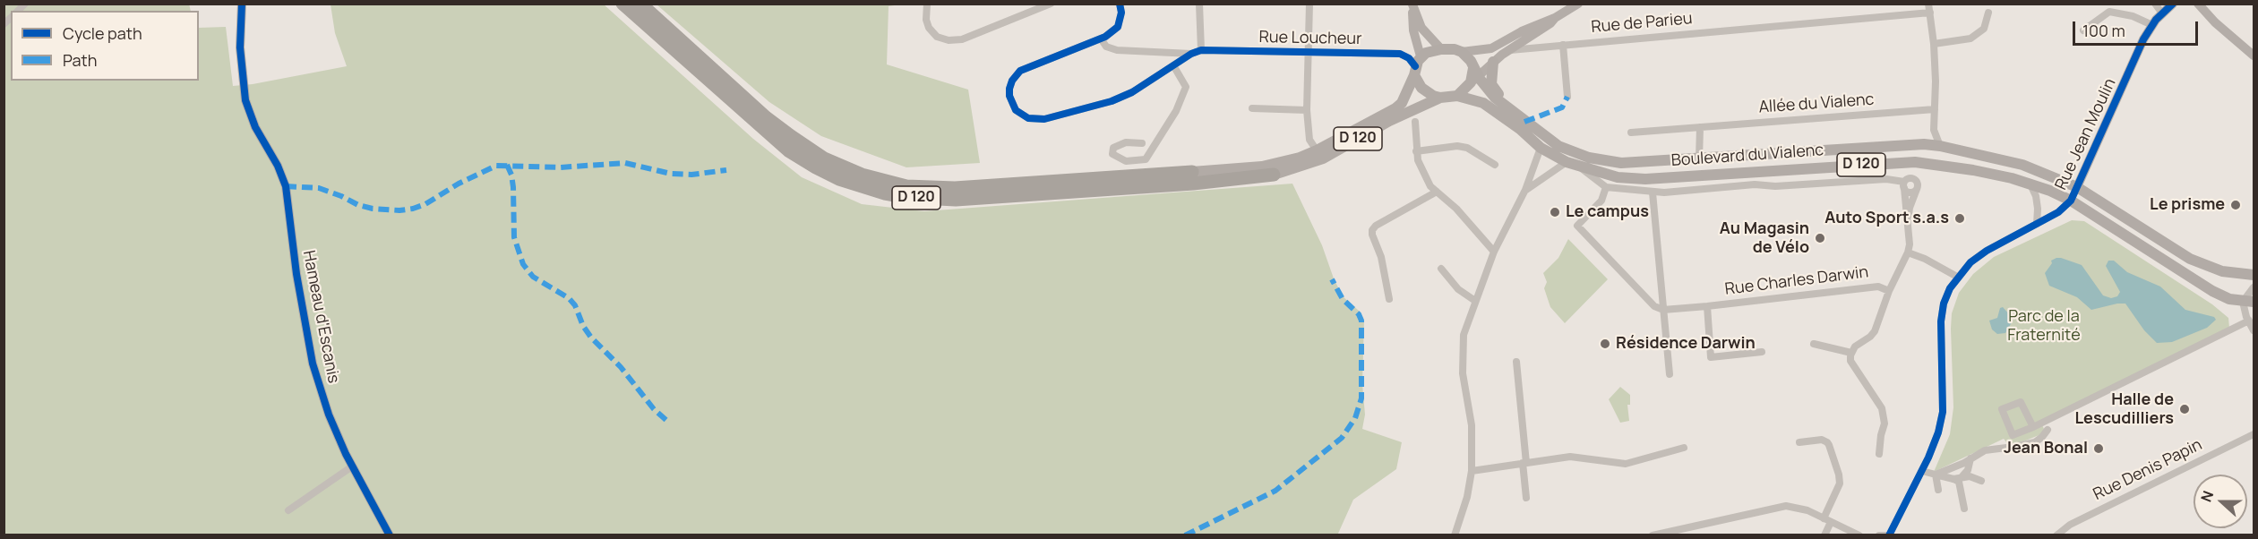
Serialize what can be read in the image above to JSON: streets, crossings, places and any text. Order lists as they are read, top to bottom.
{
  "streets": {
    "highway": ["D 120"],
    "main road": ["Boulevard du Vialenc"],
    "street": [
      "Rue de Parieu",
      "Rue Loucheur",
      "Allée du Vialenc",
      "Rue Jean Moulin",
      "Rue Charles Darwin",
      "Hameau d'Escanis",
      "Rue Denis Papin"
    ]
  },
  "crossings": [
    ["Rue Loucheur", "D 120"],
    ["Rue Loucheur", "Boulevard du Vialenc"],
    ["Rue Jean Moulin", "Boulevard du Vialenc"],
    ["D 120", "Boulevard du Vialenc"]
  ],
  "parks": ["Parc de la Fraternité"],
  "places": [
    "Le prisme",
    "Le campus",
    "Auto Sport s.a.s",
    "Au Magasin de Vélo",
    "Résidence Darwin",
    "Halle de Lescudilliers",
    "Jean Bonal"
  ],
  "legend": ["Cycle path", "Path"],
  "scale_bar": "100 m",
  "north": "left"
}
